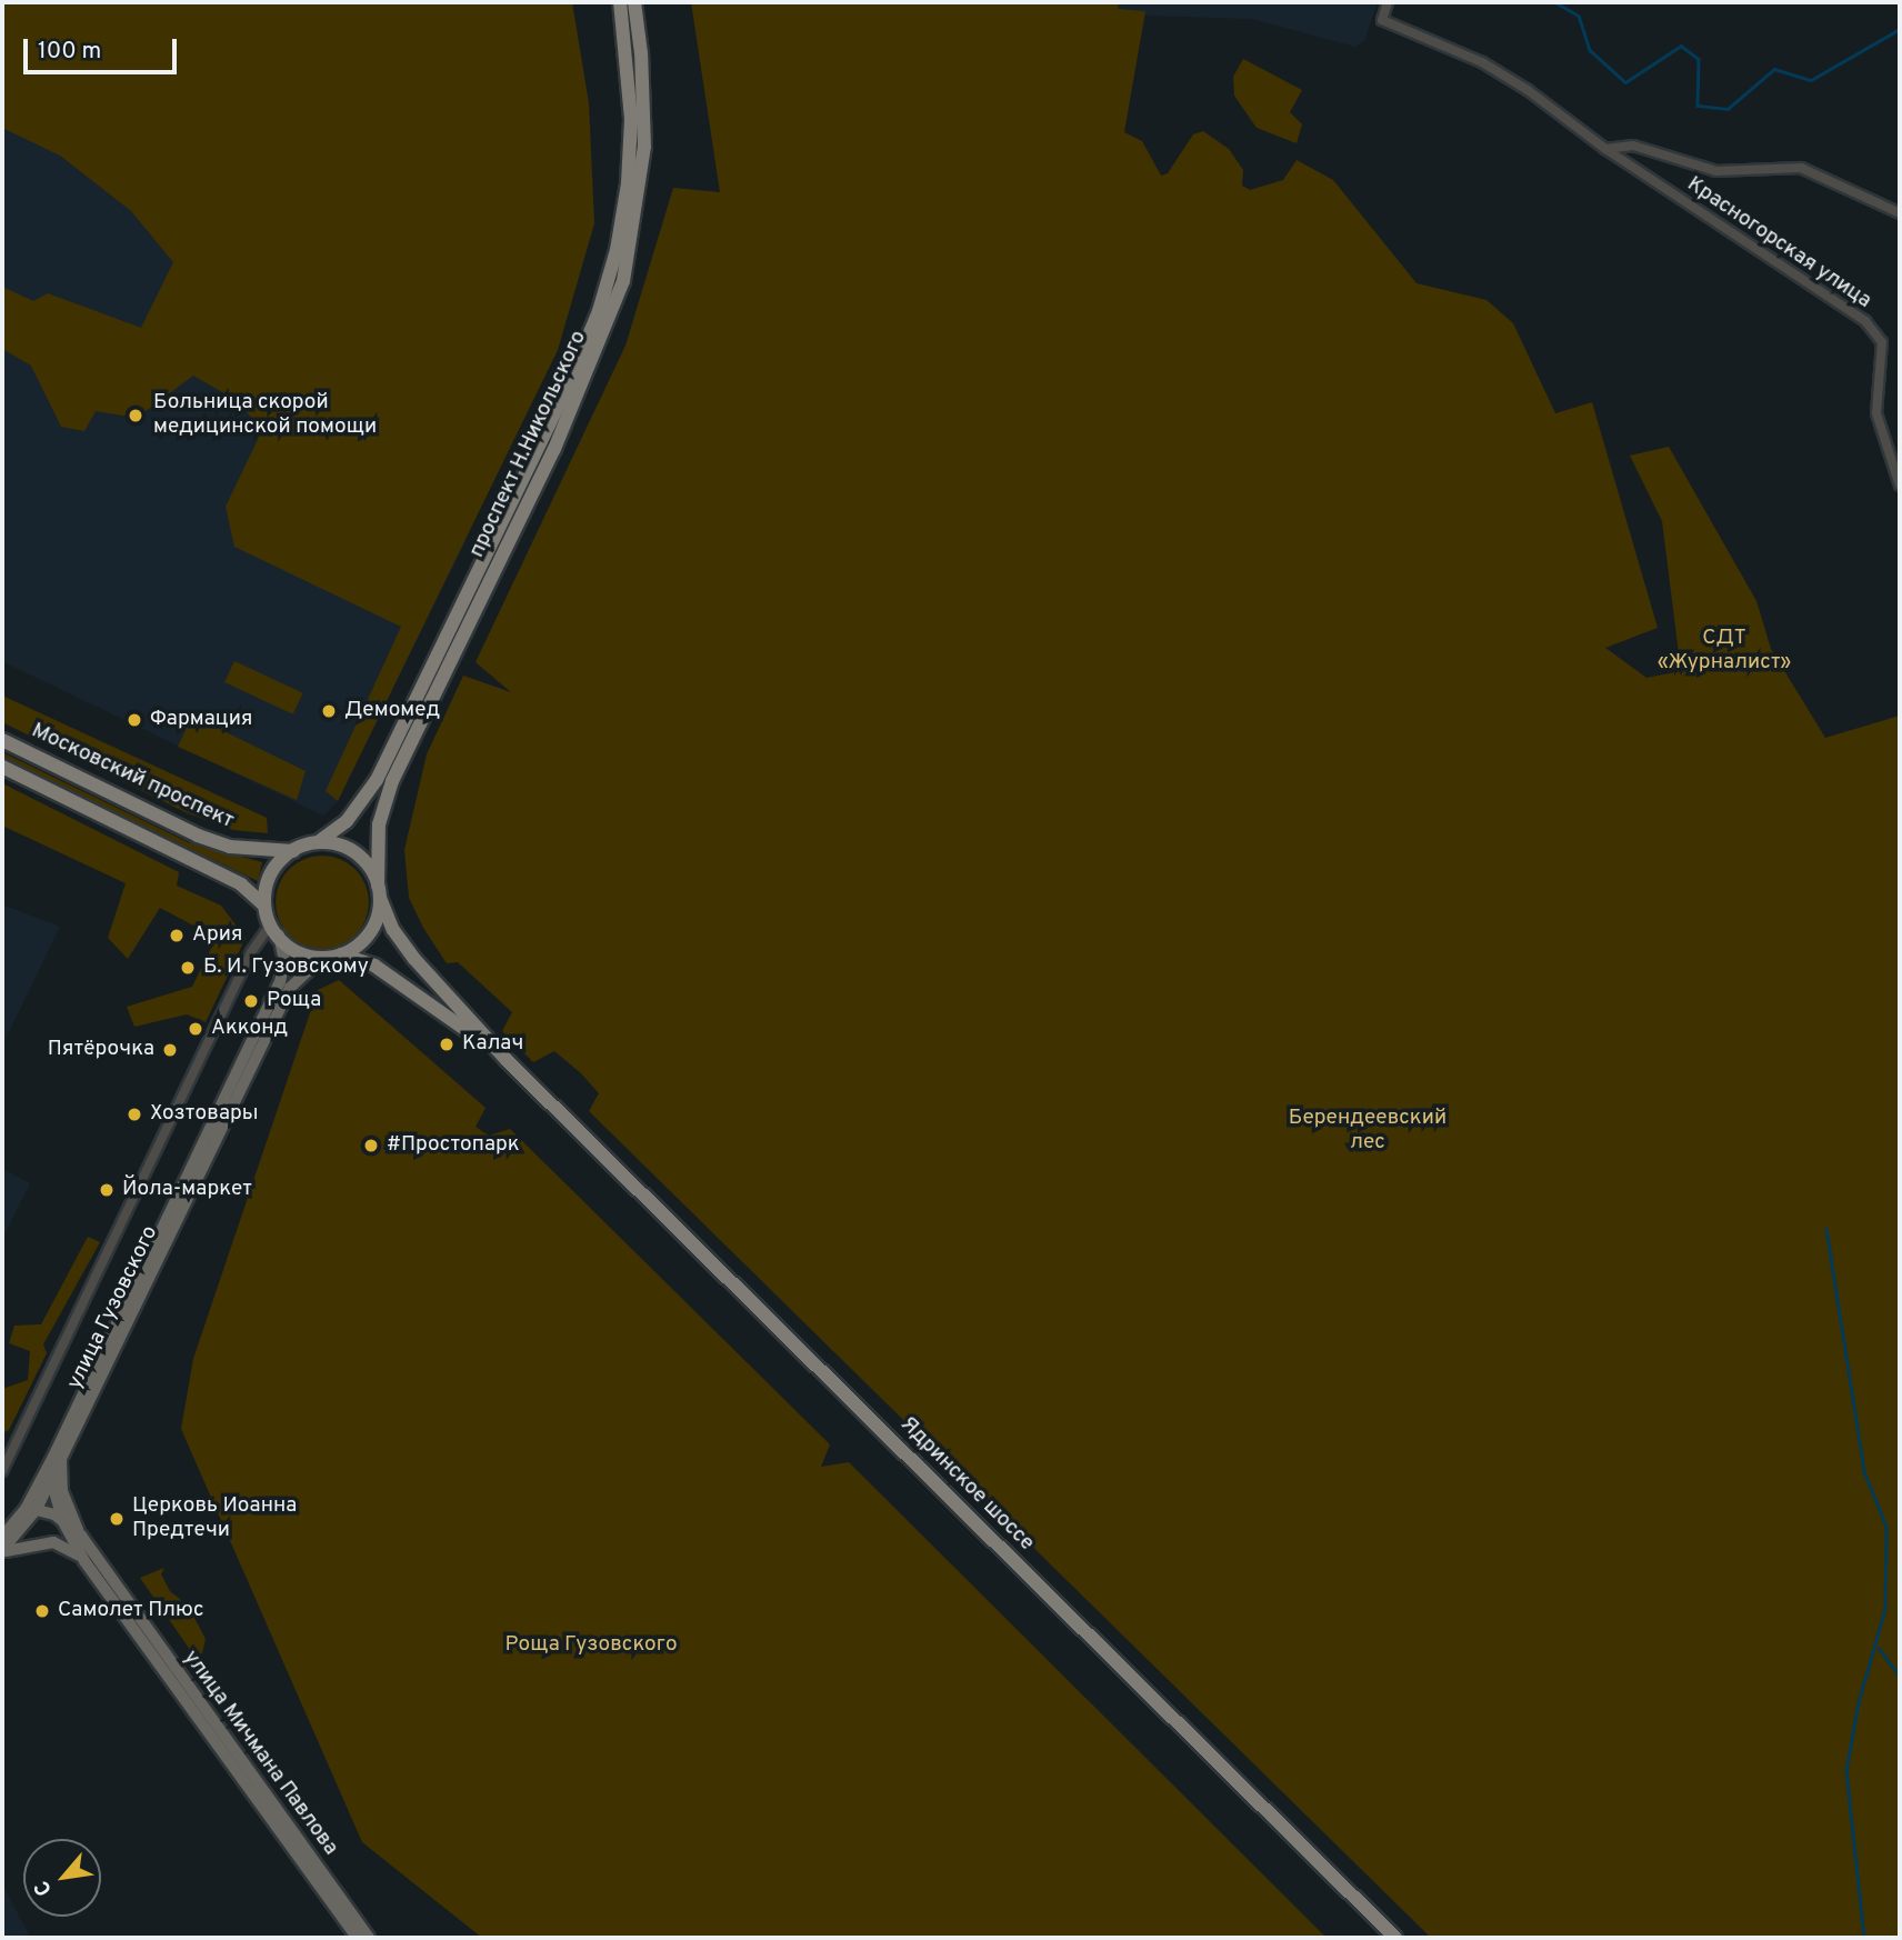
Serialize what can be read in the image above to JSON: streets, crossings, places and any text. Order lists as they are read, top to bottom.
{
  "streets": {
    "main road": [
      "проспект Н.Никольского",
      "Московский проспект",
      "улица Гузовского",
      "Ядринское шоссе",
      "улица Мичмана Павлова"
    ],
    "street": ["Красногорская улица"]
  },
  "crossings": [
    ["проспект Н.Никольского", "Московский проспект"],
    ["проспект Н.Никольского", "улица Гузовского"],
    ["проспект Н.Никольского", "Ядринское шоссе"],
    ["Московский проспект", "улица Гузовского"],
    ["Московский проспект", "Ядринское шоссе"],
    ["улица Гузовского", "Ядринское шоссе"],
    ["улица Гузовского", "улица Мичмана Павлова"]
  ],
  "parks": ["СДТ «Журналист»", "Берендеевский лес", "Роща Гузовского"],
  "places": [
    "Больница скорой медицинской помощи",
    "Демомед",
    "Фармация",
    "Ария",
    "Б. И. Гузовскому",
    "Роща",
    "Акконд",
    "Калач",
    "Пятёрочка",
    "Хозтовары",
    "#Простопарк",
    "Йола-маркет",
    "Церковь Иоанна Предтечи",
    "Самолет Плюс"
  ],
  "scale_bar": "100 m",
  "north": "bottom left"
}
